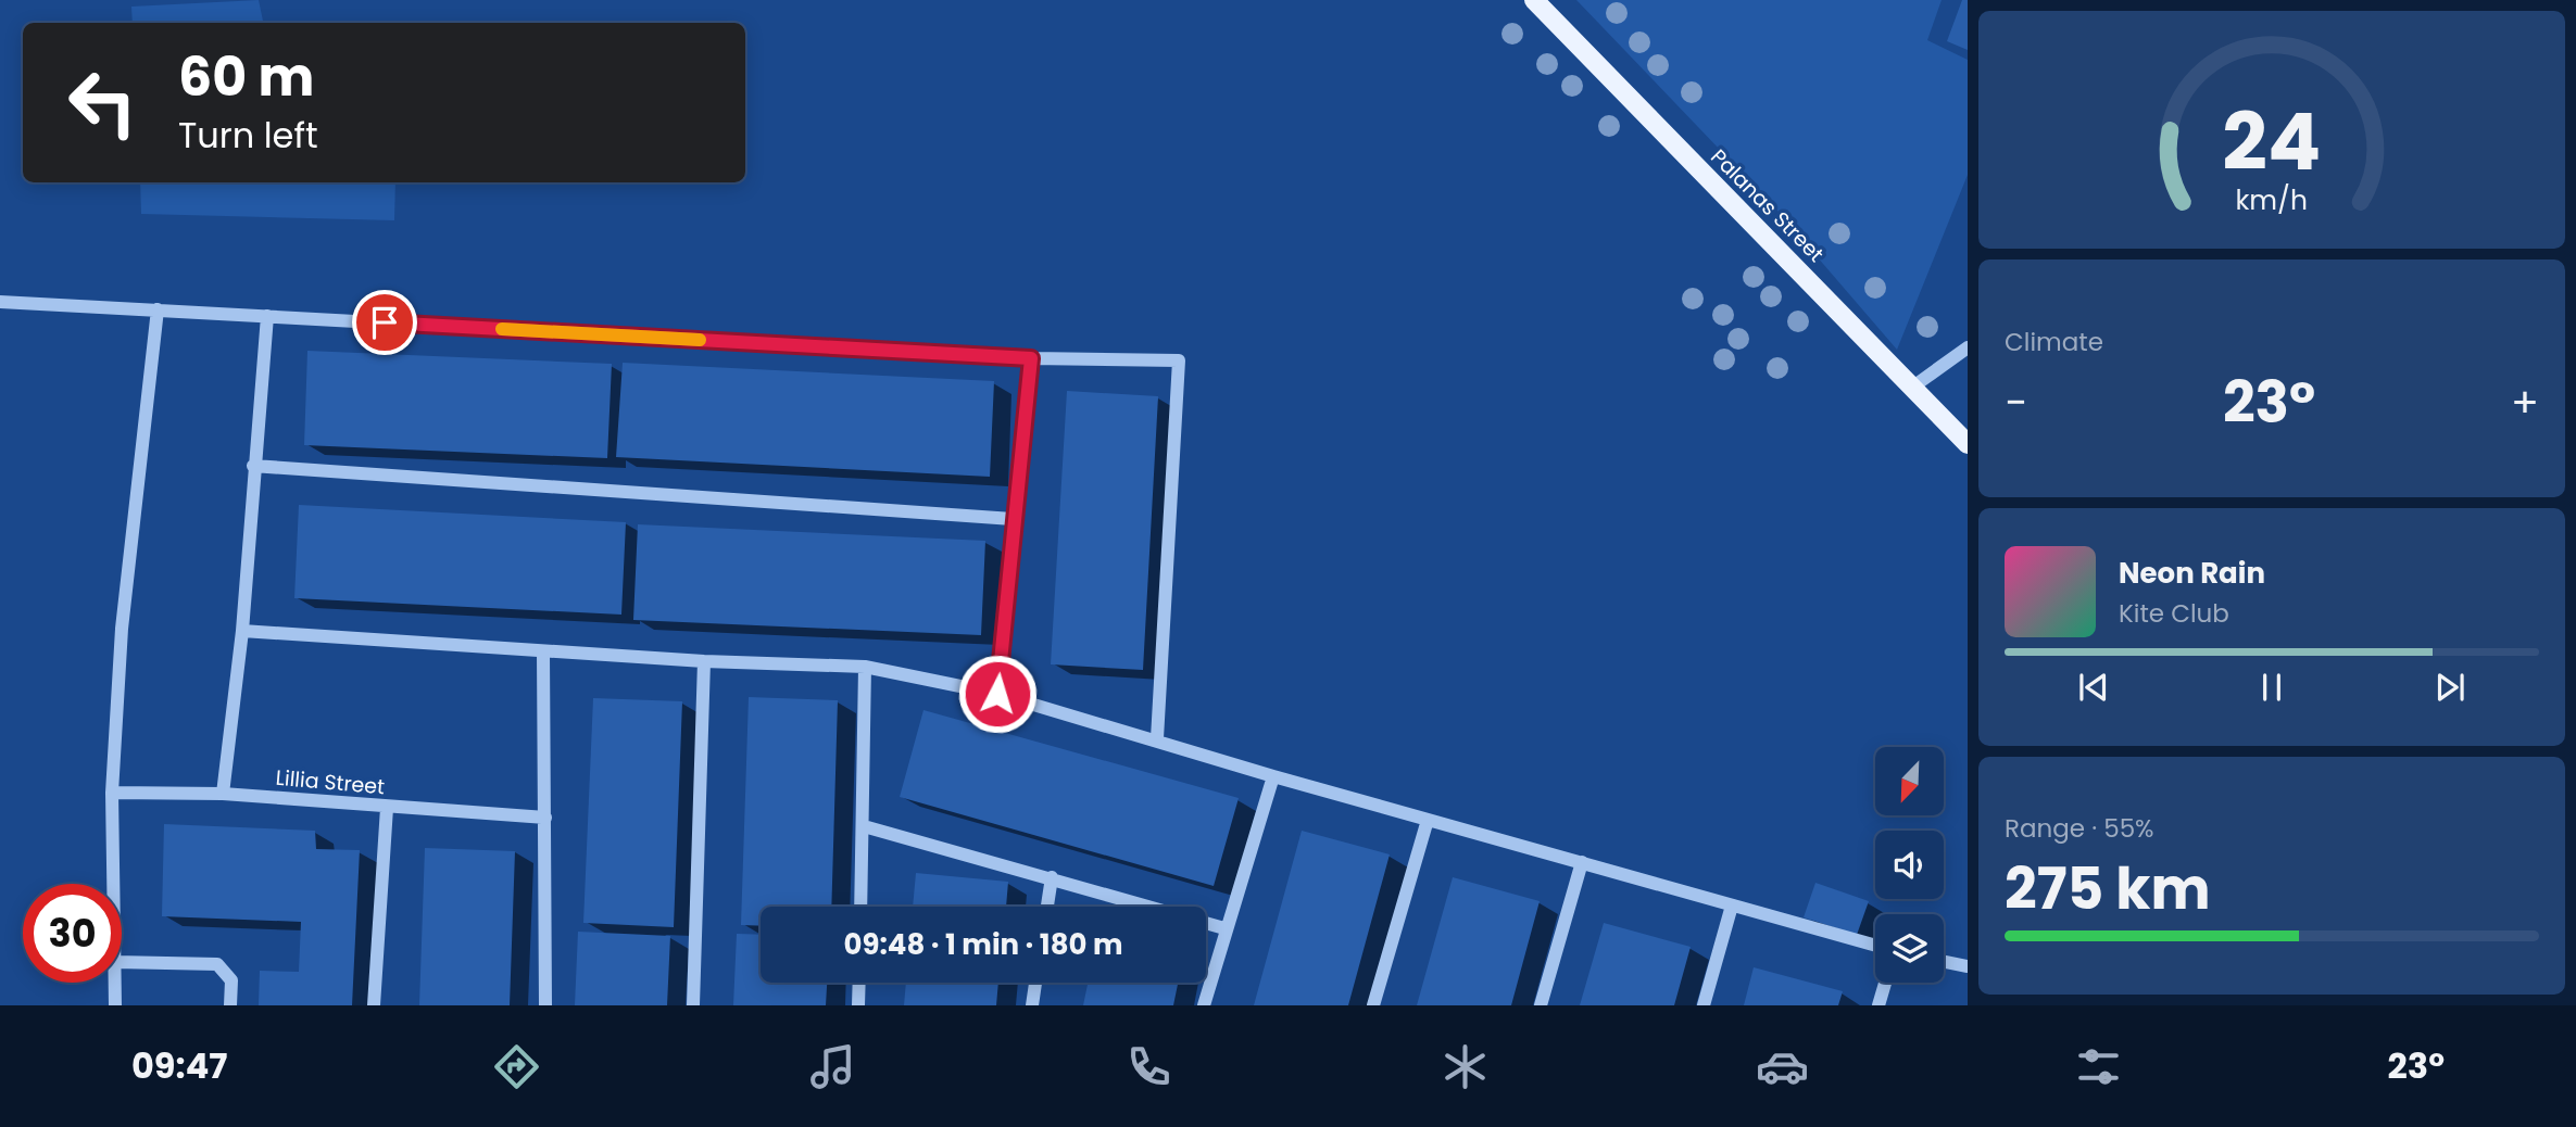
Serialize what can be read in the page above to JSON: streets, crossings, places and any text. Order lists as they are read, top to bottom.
{
  "streets": {
    "main road": ["Palanas Street"],
    "street": ["Lillia Street"]
  },
  "north": "bottom left",
  "page": {
    "turn": ["60 m", "Turn left"],
    "tile": [
      "Climate",
      ["Range · 55%", "275 km"]
    ],
    "heat": ["−", "23°", "+"],
    "song": ["Neon Rain", "Kite Club"],
    "limit": "30",
    "trip": "09:48 · 1 min · 180 m",
    "tabs": ["09:47", "23°"],
    "gauge": ["24", "km/h"]
  }
}
